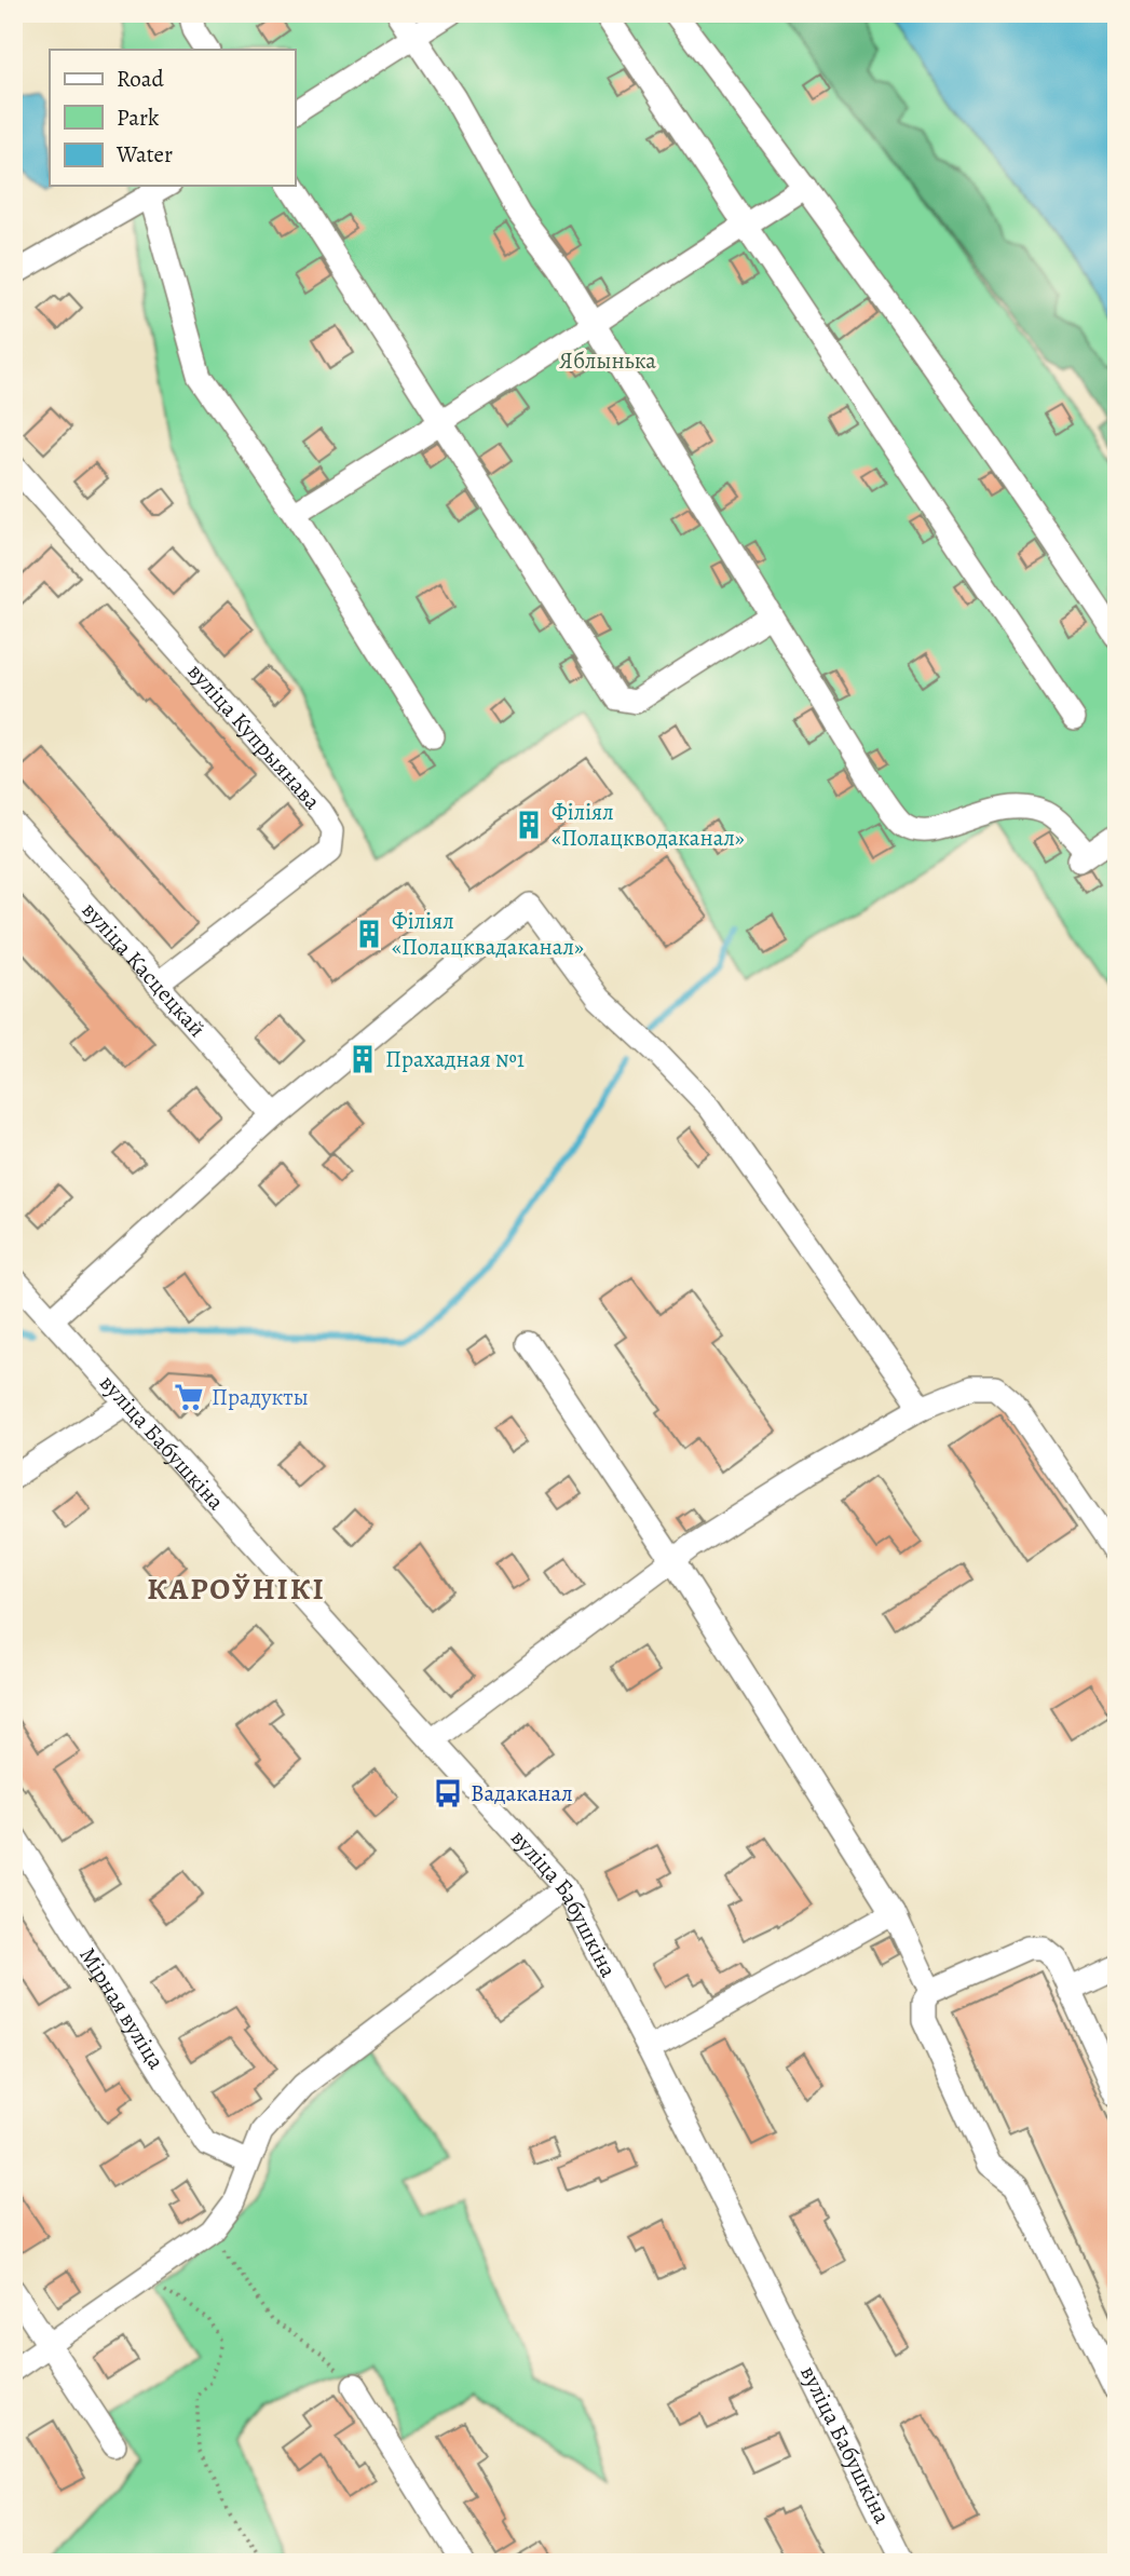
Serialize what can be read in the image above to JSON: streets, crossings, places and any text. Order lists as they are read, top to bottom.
{
  "streets": {
    "street": [
      "вуліца Купрыянава",
      "вуліца Касцецкай",
      "вуліца Бабушкіна",
      "Мірная вуліца"
    ]
  },
  "crossings": [
    ["вуліца Купрыянава", "вуліца Касцецкай"]
  ],
  "districts": ["КАРОЎНІКІ"],
  "parks": ["Яблынька"],
  "places": {
    "building": ["Філіял «Полацкводаканал»", "Філіял «Полацквадаканал»", "Прахадная №1"],
    "supermarket": ["Прадукты"],
    "bus stop": ["Вадаканал"]
  },
  "legend": ["Road", "Park", "Water"]
}
